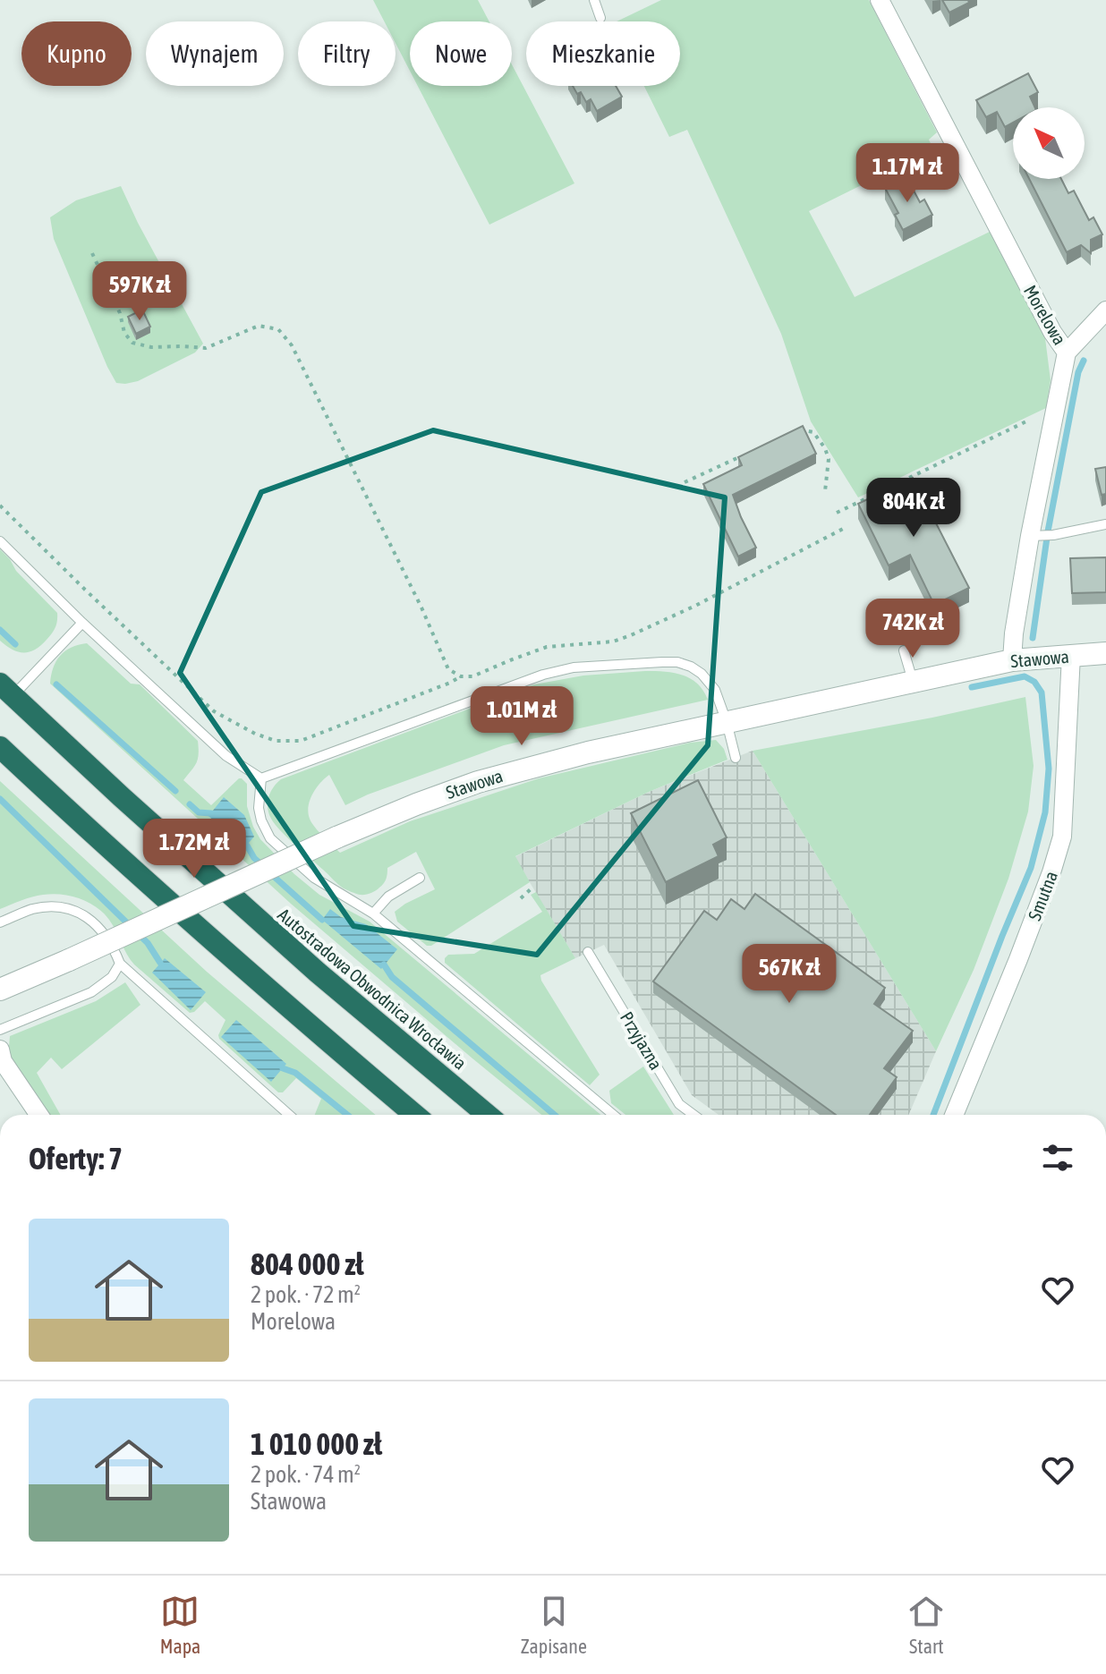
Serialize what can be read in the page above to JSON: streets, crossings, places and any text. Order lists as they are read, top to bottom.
{
  "streets": {
    "highway": ["Autostradowa Obwodnica Wrocławia"],
    "street": ["Morelowa", "Stawowa", "Smutna"],
    "lane": ["Przyjazna"]
  },
  "crossings": [
    ["Morelowa", "Stawowa"],
    ["Stawowa", "Smutna"]
  ],
  "north": "top left",
  "page": {
    "chip": [
      "Kupno",
      "Wynajem",
      "Filtry",
      "Nowe",
      "Mieszkanie"
    ],
    "price": [
      "1.17M zł",
      "597K zł",
      "804K zł",
      "742K zł",
      "1.01M zł",
      "1.72M zł",
      "567K zł"
    ],
    "heading": "Oferty: 7",
    "list": [
      {
        "name": "804 000 zł",
        "note": "2 pok. · 72 m² · Morelowa"
      },
      {
        "name": "1 010 000 zł",
        "note": "2 pok. · 74 m² · Stawowa"
      }
    ],
    "tabs": ["Mapa", "Zapisane", "Start"]
  }
}
